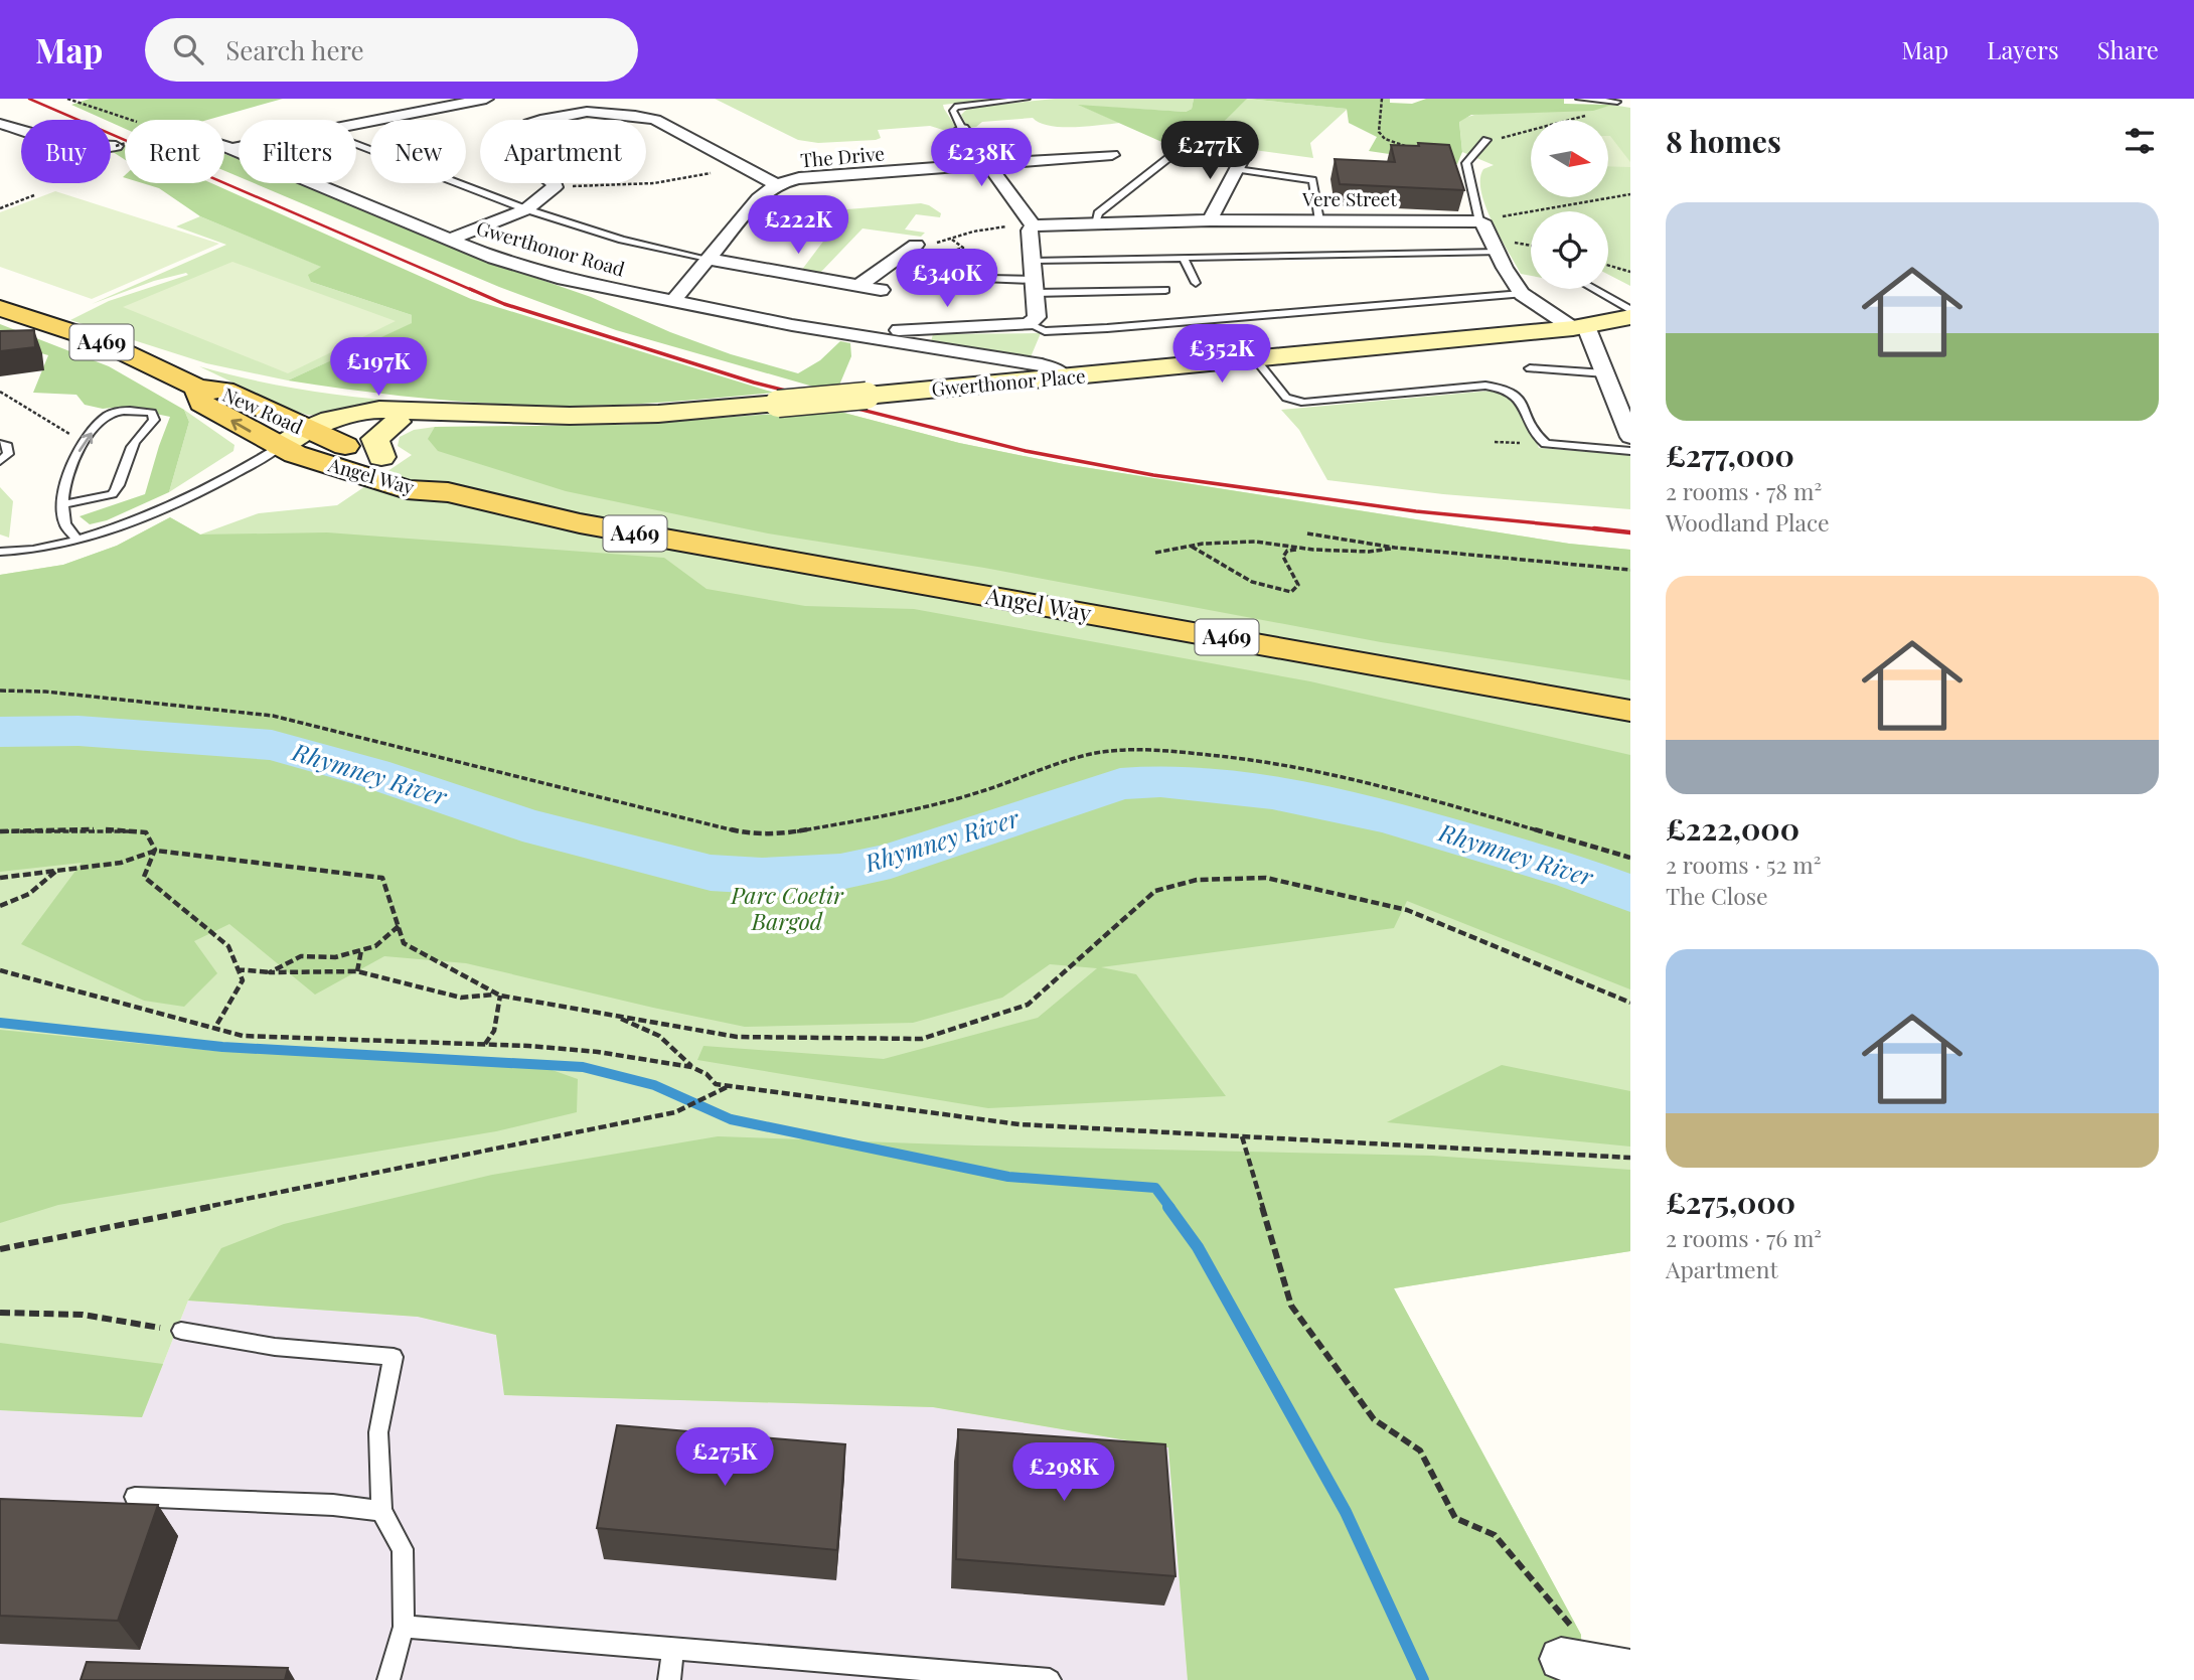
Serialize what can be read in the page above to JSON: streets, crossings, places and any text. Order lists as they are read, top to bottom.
{
  "streets": {
    "main road": ["A469", "New Road", "Angel Way"],
    "street": [
      "The Drive",
      "Vere Street",
      "Gwerthonor Road",
      "Gwerthonor Place"
    ]
  },
  "crossings": [
    ["The Drive", "Gwerthonor Road"],
    ["Gwerthonor Road", "Gwerthonor Place"],
    ["Gwerthonor Place", "New Road"],
    ["Gwerthonor Place", "Angel Way"],
    ["New Road", "Angel Way"]
  ],
  "water": ["Rhymney River"],
  "parks": ["Parc Coetir Bargod"],
  "north": "right",
  "page": {
    "header": "Map",
    "search": "Search here",
    "nav": ["Map", "Layers", "Share"],
    "heading": "8 homes",
    "chip": [
      "Buy",
      "Rent",
      "Filters",
      "New",
      "Apartment"
    ],
    "price": [
      "£277K",
      "£238K",
      "£222K",
      "£340K",
      "£352K",
      "£197K",
      "£275K",
      "£298K"
    ],
    "list": [
      {
        "name": "£277,000",
        "note": "2 rooms · 78 m² · Woodland Place"
      },
      {
        "name": "£222,000",
        "note": "2 rooms · 52 m² · The Close"
      },
      {
        "name": "£275,000",
        "note": "2 rooms · 76 m² · Apartment"
      }
    ]
  }
}
